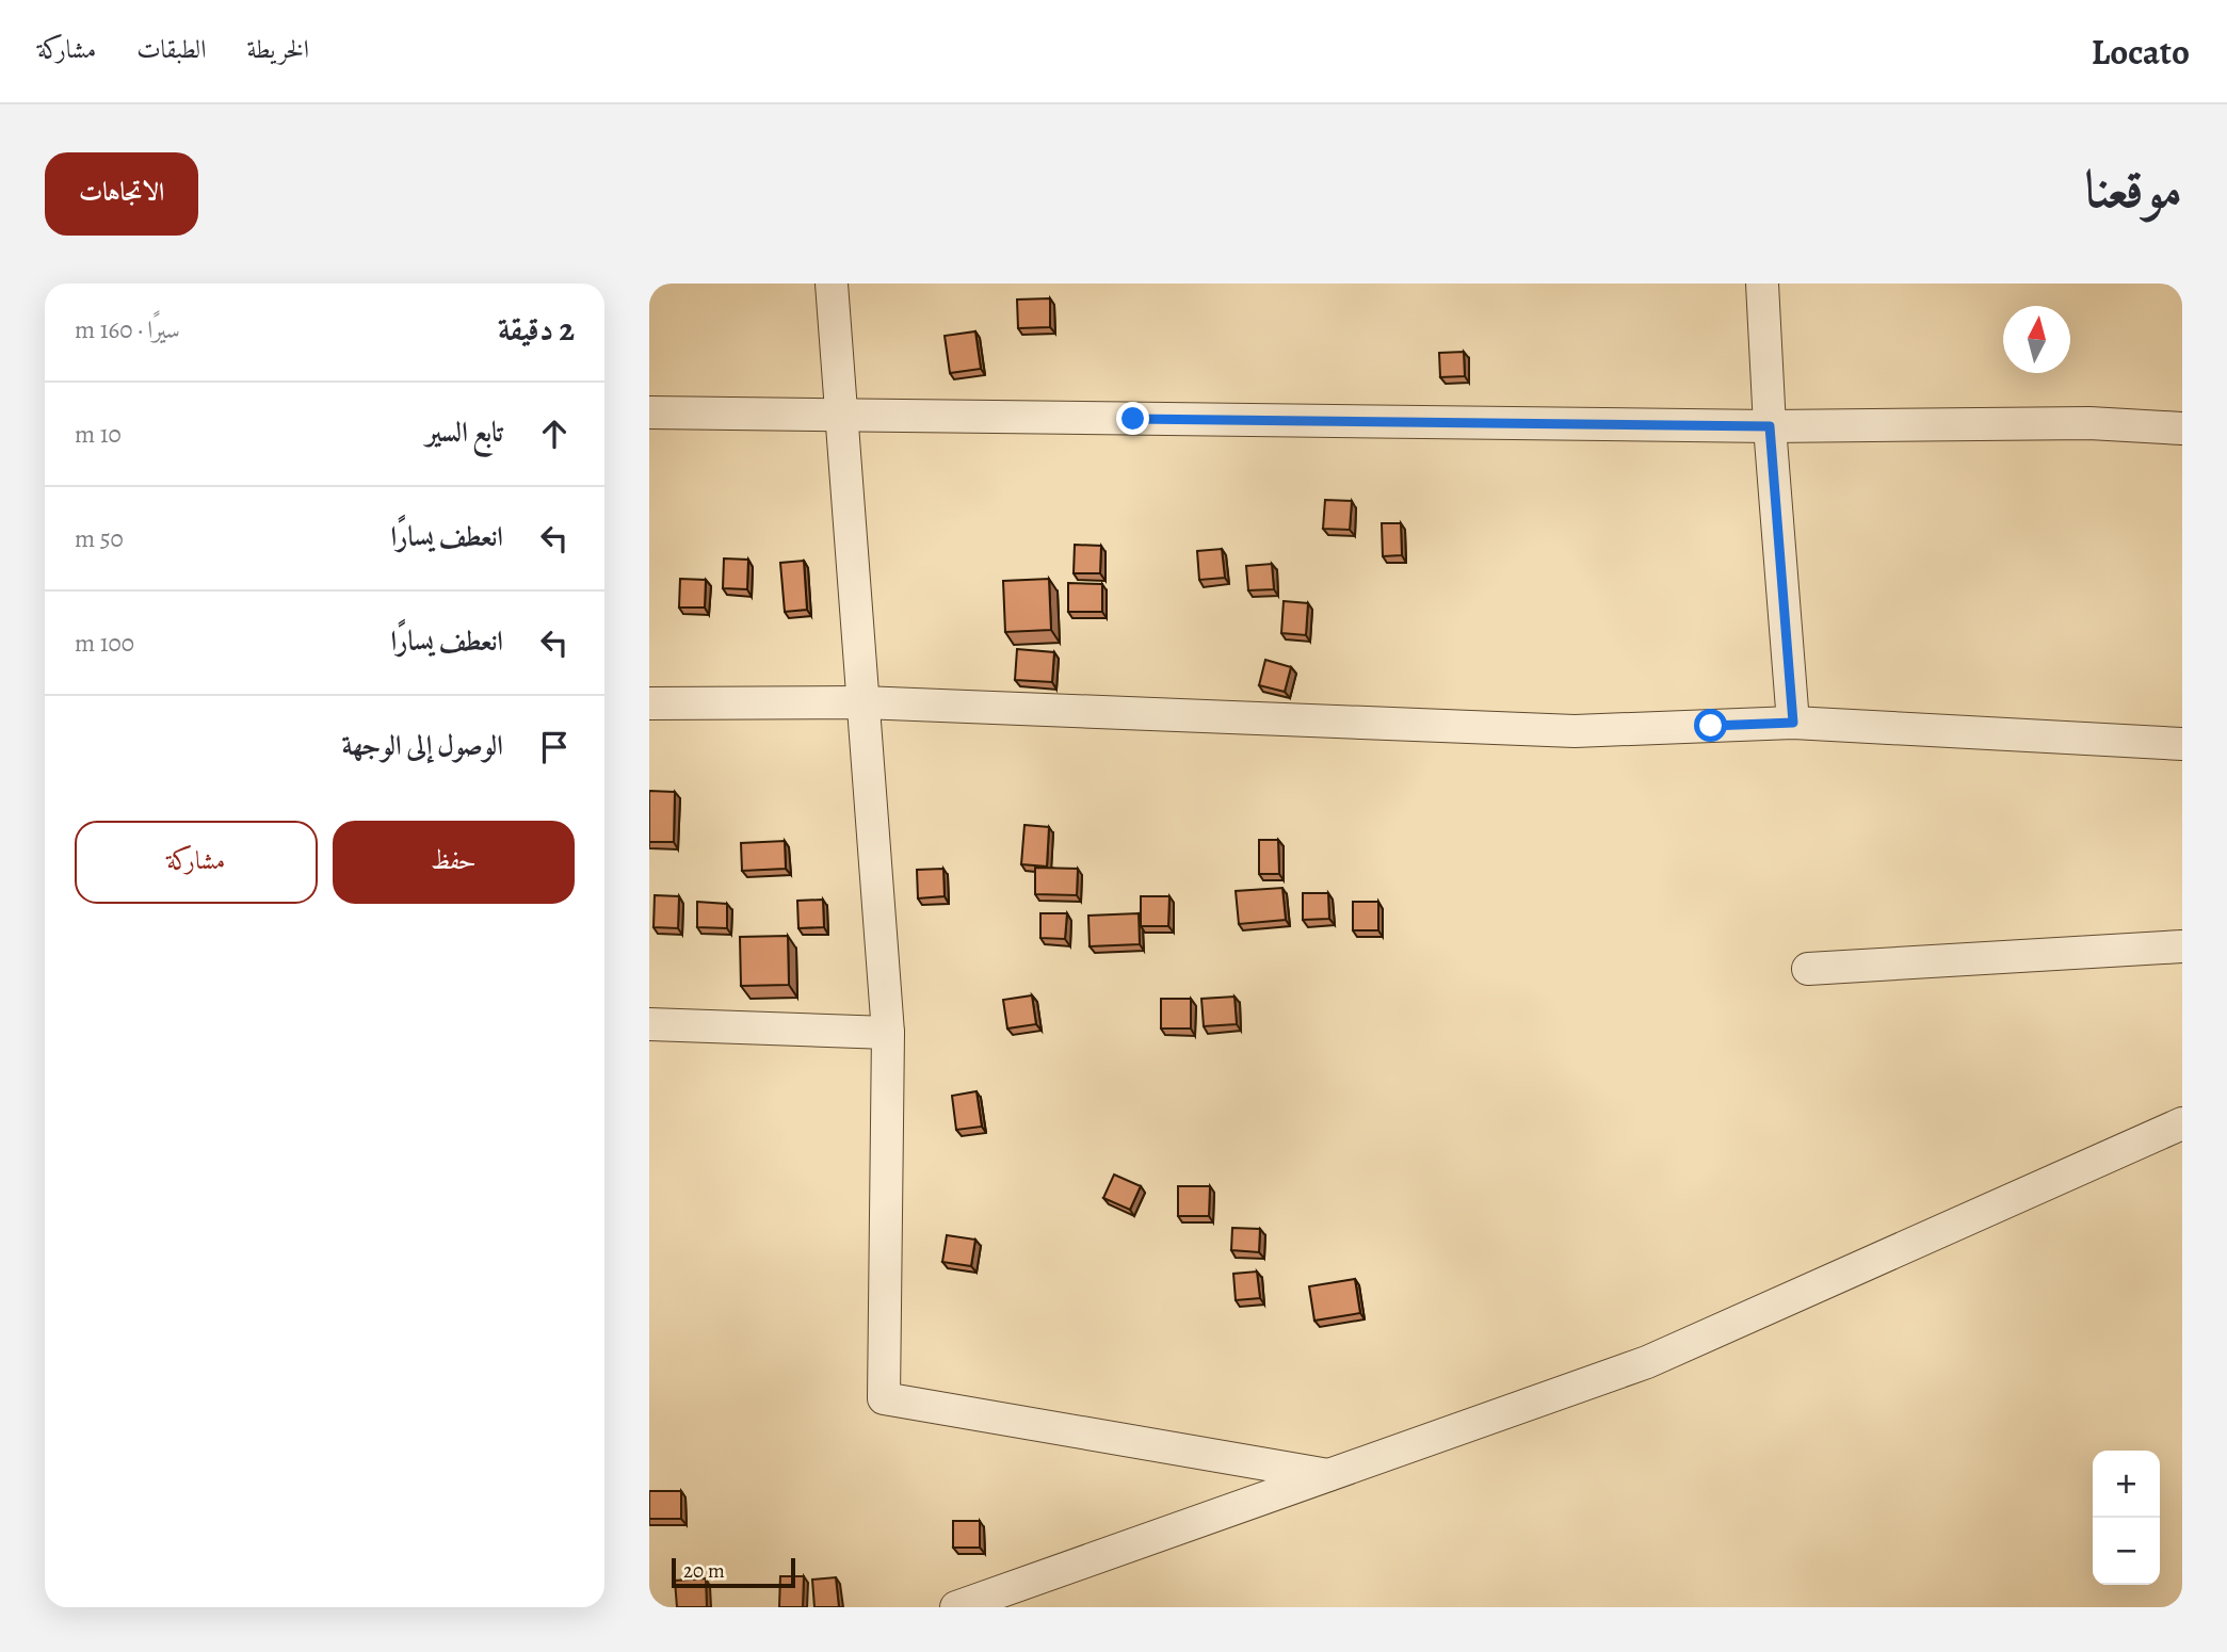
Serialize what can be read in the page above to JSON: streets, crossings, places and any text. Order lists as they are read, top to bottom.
{
  "scale_bar": "20 m",
  "north": "top",
  "page": {
    "header": "Locato",
    "nav": ["الخريطة", "الطبقات", "مشاركة"],
    "title": "موقعنا",
    "buttons": [
      "الاتجاهات",
      ["حفظ", "مشاركة"]
    ],
    "heading": ["2 دقيقة", "سيرًا · 160 m"],
    "list": [
      ["تابع السير", "10 m"],
      ["انعطف يسارًا", "50 m"],
      ["انعطف يسارًا", "100 m"],
      "الوصول إلى الوجهة"
    ],
    "map_buttons": ["+", "−"],
    "scale": "20 m"
  }
}
